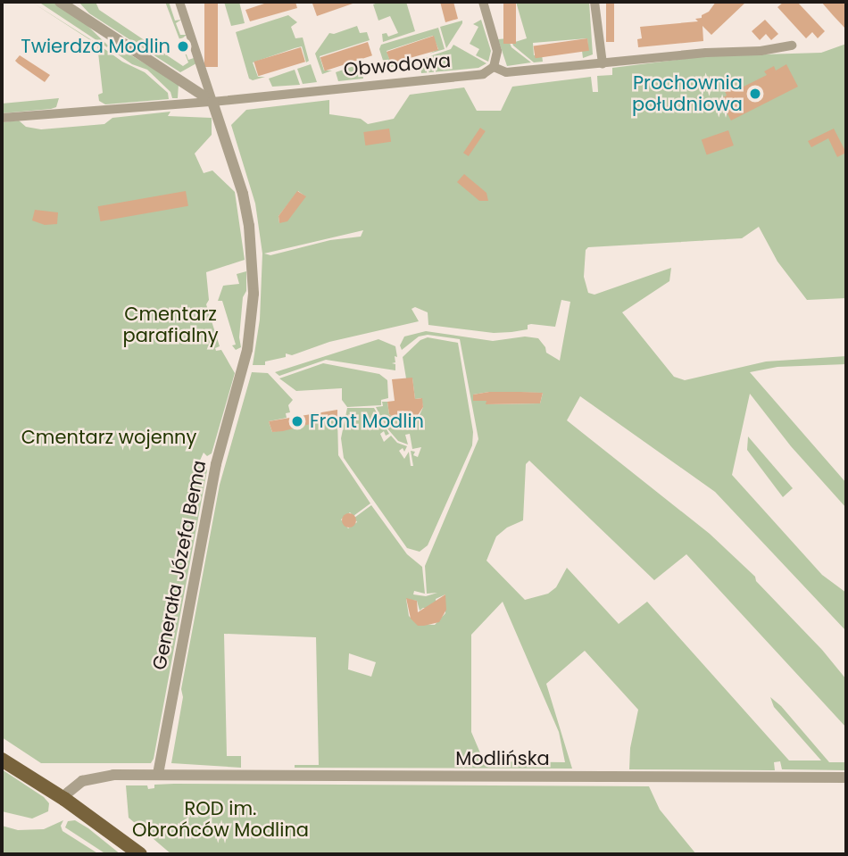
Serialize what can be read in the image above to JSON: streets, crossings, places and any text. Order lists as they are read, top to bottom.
{
  "streets": {
    "street": ["Obwodowa", "Generała Józefa Bema", "Modlińska"]
  },
  "crossings": [
    ["Obwodowa", "Generała Józefa Bema"],
    ["Generała Józefa Bema", "Modlińska"]
  ],
  "parks": ["Cmentarz parafialny", "Cmentarz wojenny", "ROD im. Obrońców Modlina"],
  "places": ["Twierdza Modlin", "Prochownia południowa", "Front Modlin"]
}
